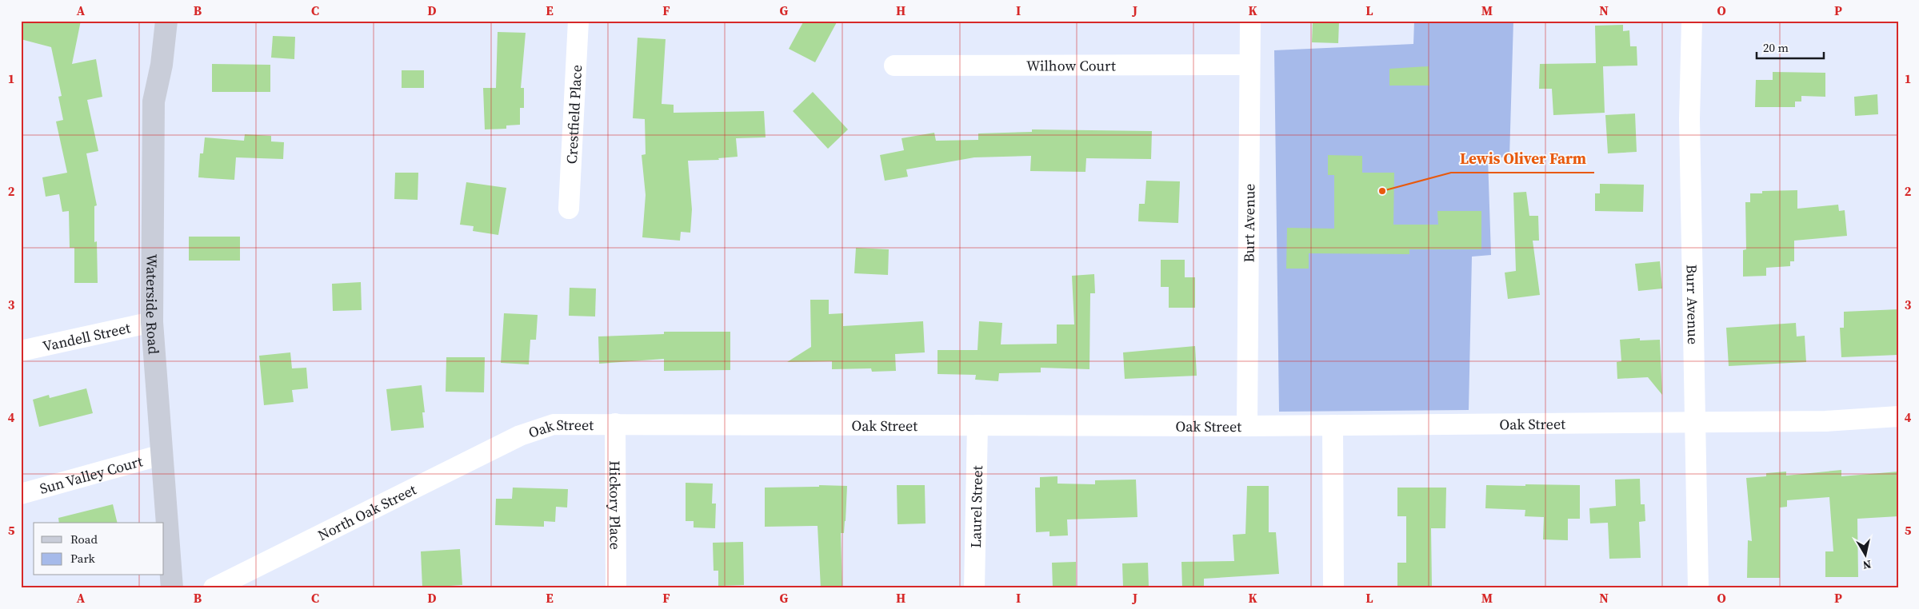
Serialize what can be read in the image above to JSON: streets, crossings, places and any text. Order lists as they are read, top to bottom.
{
  "streets": {
    "main road": ["Waterside Road"],
    "street": [
      "Wilhow Court",
      "Crestfield Place",
      "Burt Avenue",
      "Burr Avenue",
      "Vandell Street",
      "Oak Street",
      "Sun Valley Court",
      "Hickory Place",
      "Laurel Street",
      "North Oak Street"
    ]
  },
  "crossings": [
    ["Wilhow Court", "Burt Avenue"],
    ["Burt Avenue", "Oak Street"],
    ["Waterside Road", "Vandell Street"],
    ["Waterside Road", "Sun Valley Court"],
    ["Burr Avenue", "Oak Street"],
    ["Oak Street", "Hickory Place"],
    ["Oak Street", "Laurel Street"],
    ["Oak Street", "North Oak Street"]
  ],
  "places": ["Lewis Oliver Farm"],
  "legend": ["Road", "Park"],
  "scale_bar": "20 m",
  "north": "bottom",
  "grid": {
    "columns": [
      "A",
      "B",
      "C",
      "D",
      "E",
      "F",
      "G",
      "H",
      "I",
      "J",
      "K",
      "L",
      "M",
      "N",
      "O",
      "P"
    ],
    "rows": [
      "1",
      "2",
      "3",
      "4",
      "5"
    ]
  }
}
